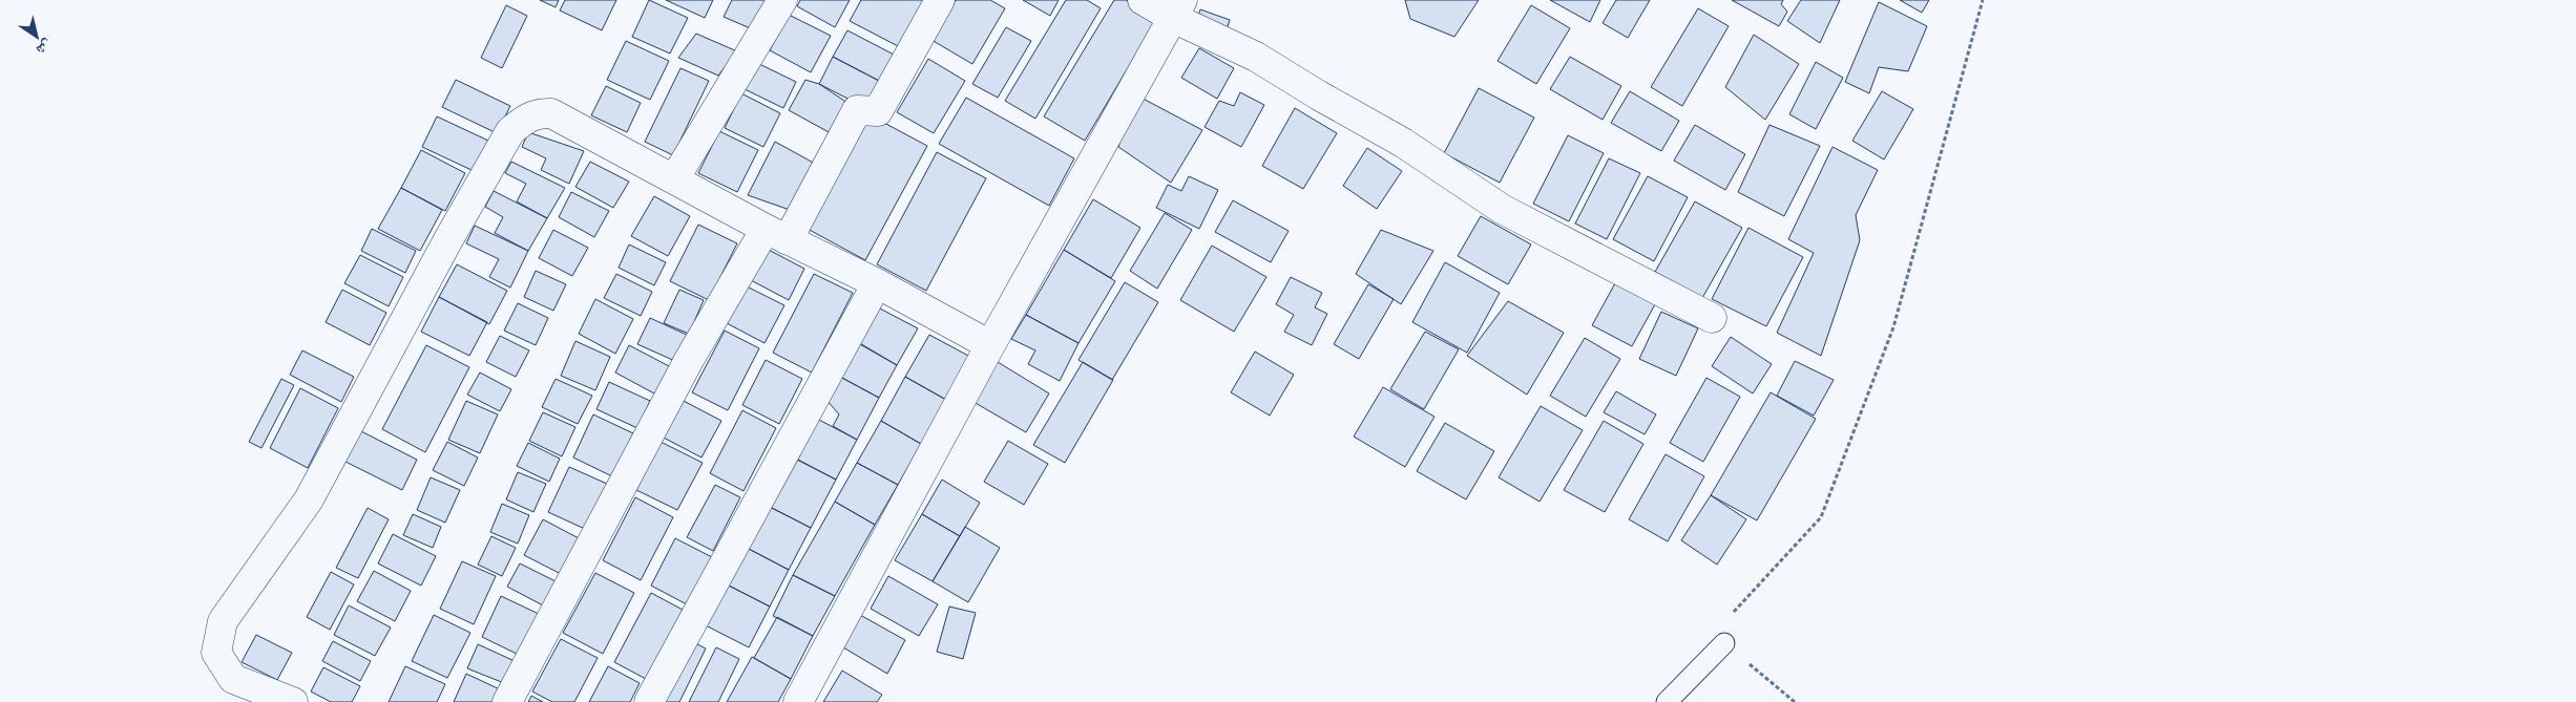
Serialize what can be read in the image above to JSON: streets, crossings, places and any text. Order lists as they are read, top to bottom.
{
  "north": "bottom right"
}
